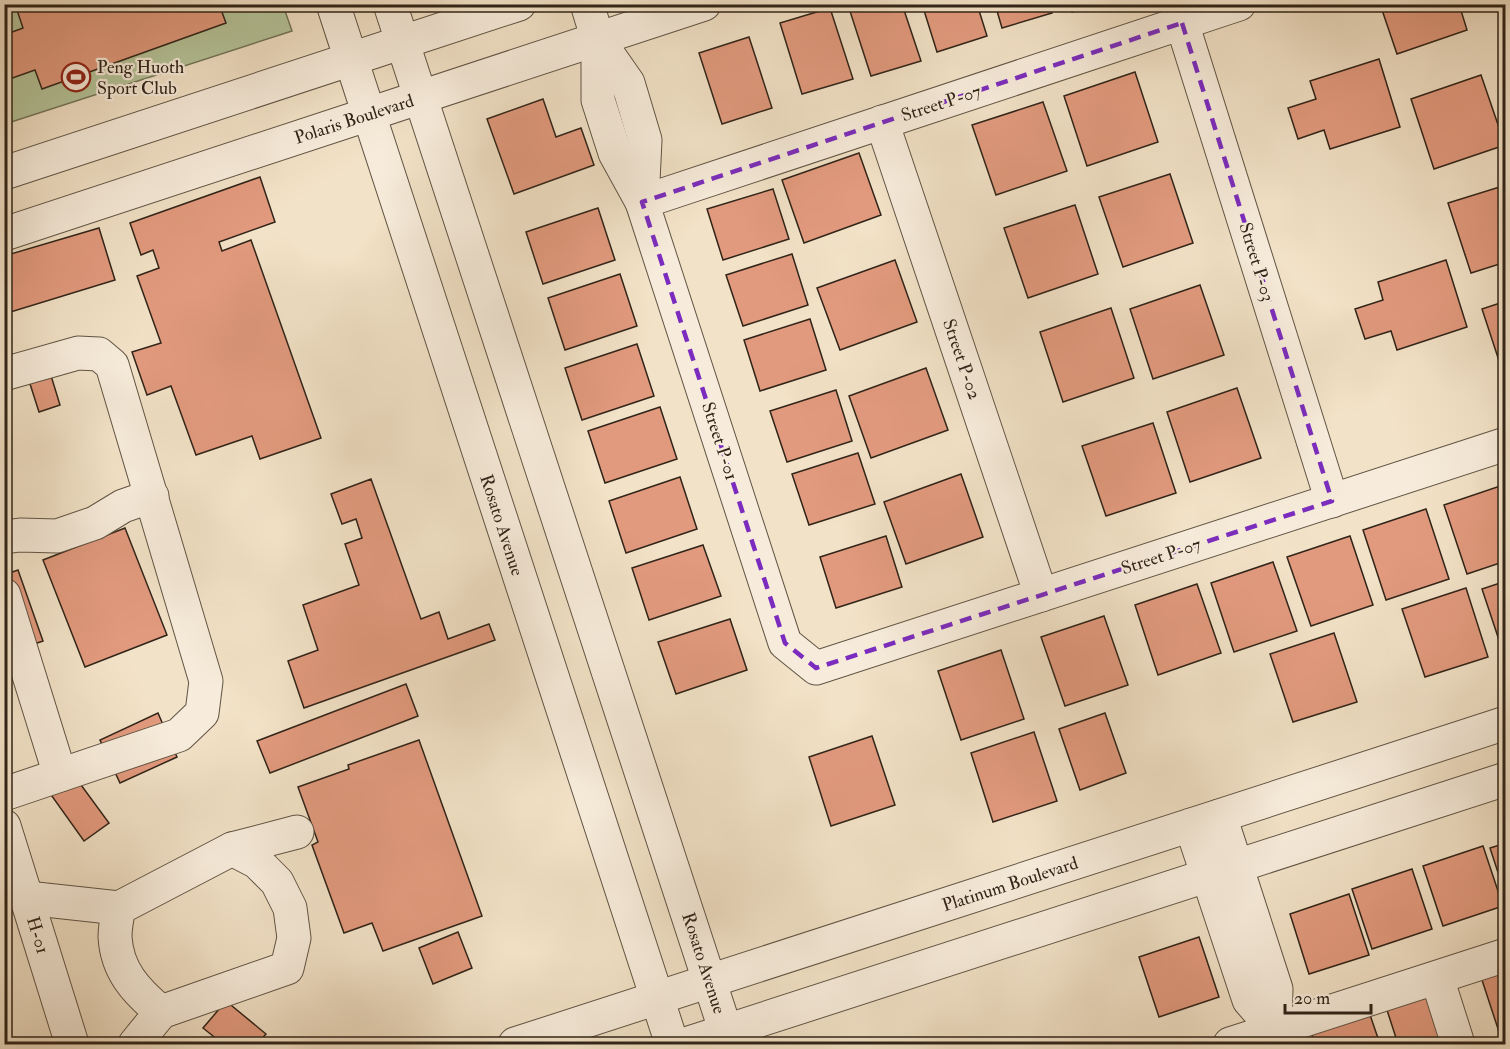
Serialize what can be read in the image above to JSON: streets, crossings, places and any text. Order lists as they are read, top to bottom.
{
  "streets": {
    "street": [
      "Street P-07",
      "Polaris Boulevard",
      "Street P-03",
      "Street P-02",
      "Street P-01",
      "Rosato Avenue",
      "Platinum Boulevard",
      "H-01"
    ]
  },
  "crossings": [
    ["Street P-07", "Street P-03"],
    ["Street P-07", "Street P-02"],
    ["Street P-07", "Street P-01"],
    ["Polaris Boulevard", "Street P-01"],
    ["Polaris Boulevard", "Rosato Avenue"],
    ["Rosato Avenue", "Platinum Boulevard"]
  ],
  "places": {
    "sports": ["Peng Huoth Sport Club"]
  },
  "scale_bar": "20 m"
}
